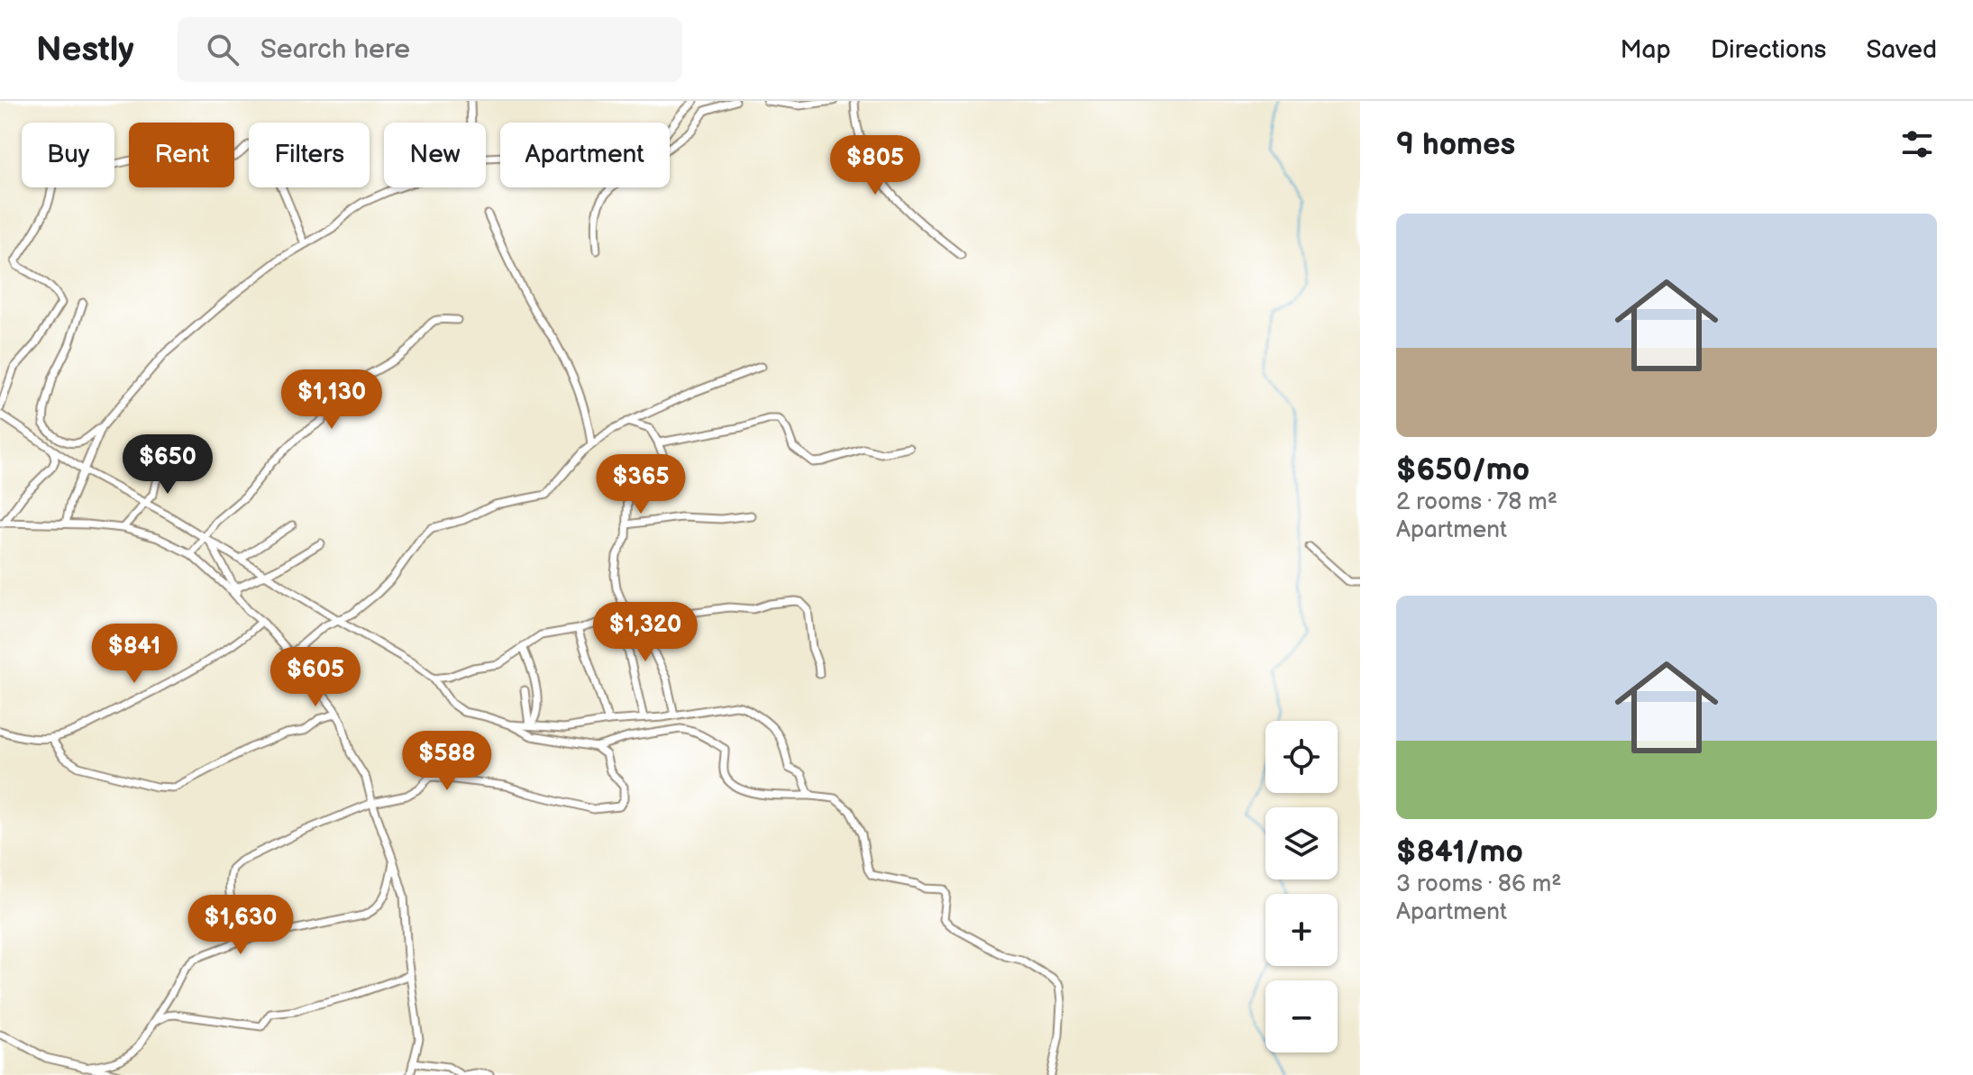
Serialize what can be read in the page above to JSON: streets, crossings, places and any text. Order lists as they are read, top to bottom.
{
  "page": {
    "header": "Nestly",
    "search": "Search here",
    "nav": ["Map", "Directions", "Saved"],
    "heading": "9 homes",
    "chip": [
      "Buy",
      "Rent",
      "Filters",
      "New",
      "Apartment"
    ],
    "price": [
      "$805",
      "$1,130",
      "$650",
      "$365",
      "$1,320",
      "$841",
      "$605",
      "$588",
      "$1,630"
    ],
    "list": [
      {
        "name": "$650/mo",
        "note": "2 rooms · 78 m² · Apartment"
      },
      {
        "name": "$841/mo",
        "note": "3 rooms · 86 m² · Apartment"
      }
    ],
    "map_buttons": ["+", "−"]
  }
}
